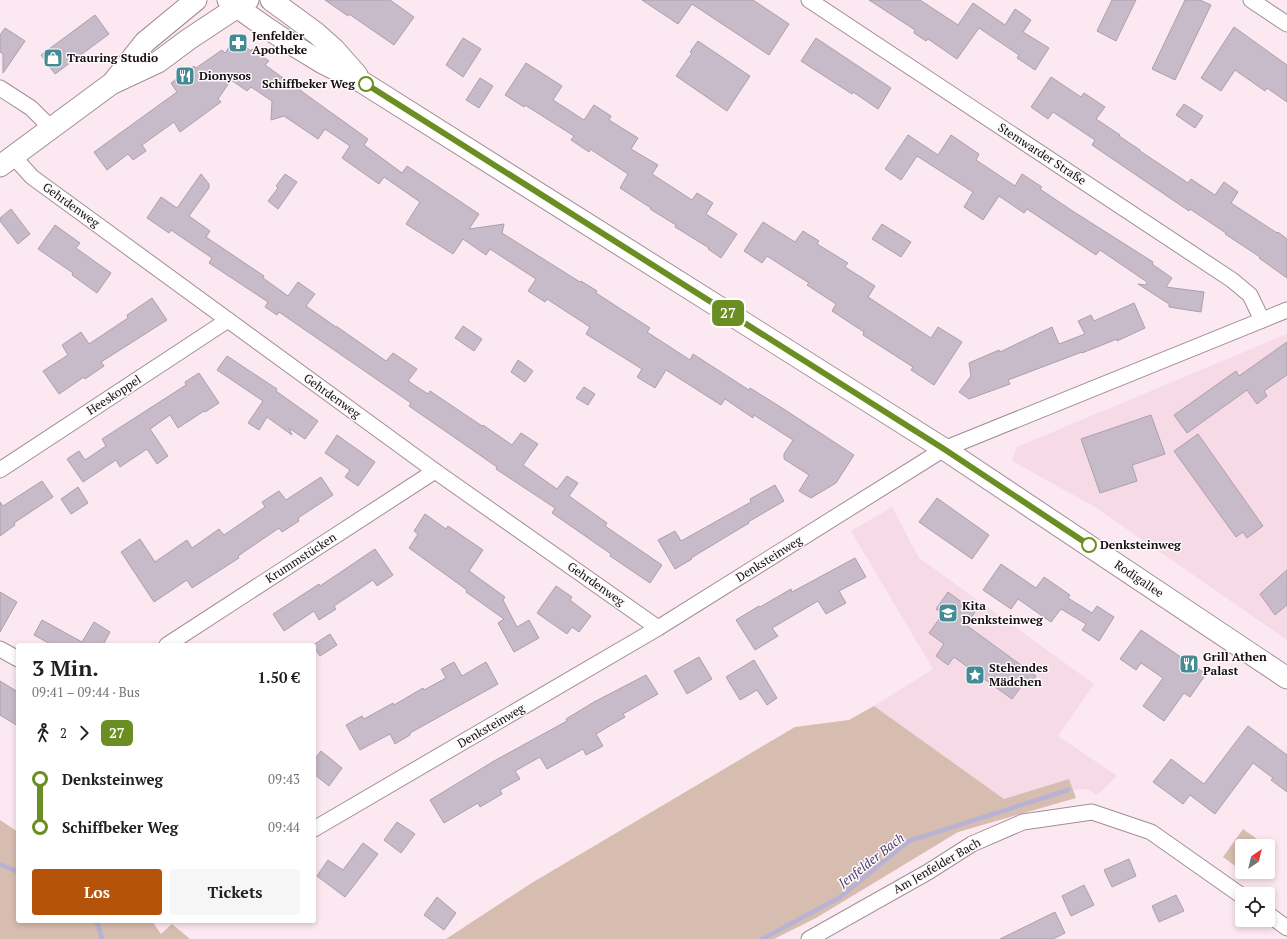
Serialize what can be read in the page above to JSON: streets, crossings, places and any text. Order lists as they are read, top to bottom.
{
  "streets": {
    "main road": ["Rodigallee"],
    "street": [
      "Stemwarder Straße",
      "Gehrdenweg",
      "Heeskoppel",
      "Krummstücken",
      "Denksteinweg",
      "Am Jenfelder Bach"
    ]
  },
  "crossings": [
    ["Stemwarder Straße", "Denksteinweg"],
    ["Gehrdenweg", "Heeskoppel"],
    ["Gehrdenweg", "Krummstücken"],
    ["Gehrdenweg", "Denksteinweg"],
    ["Denksteinweg", "Rodigallee"]
  ],
  "water": ["Jenfelder Bach"],
  "places": {
    "pharmacy": ["Jenfelder Apotheke"],
    "shop": ["Trauring Studio"],
    "restaurant": ["Dionysos", "Grill Athen Palast"],
    "other": ["Schiffbeker Weg", "Denksteinweg"],
    "school or university": ["Kita Denksteinweg"],
    "place": ["Stehendes Mädchen"]
  },
  "lines": ["bus line 27"],
  "north": "top right",
  "page": {
    "on_map": "27",
    "heading": ["3 Min.", "09:41 – 09:44 · Bus", "1.50 €"],
    "legs": ["2", "27"],
    "list": [
      {
        "name": "Denksteinweg",
        "value": "09:43"
      },
      {
        "name": "Schiffbeker Weg",
        "value": "09:44"
      }
    ],
    "buttons": ["Los", "Tickets"]
  }
}
